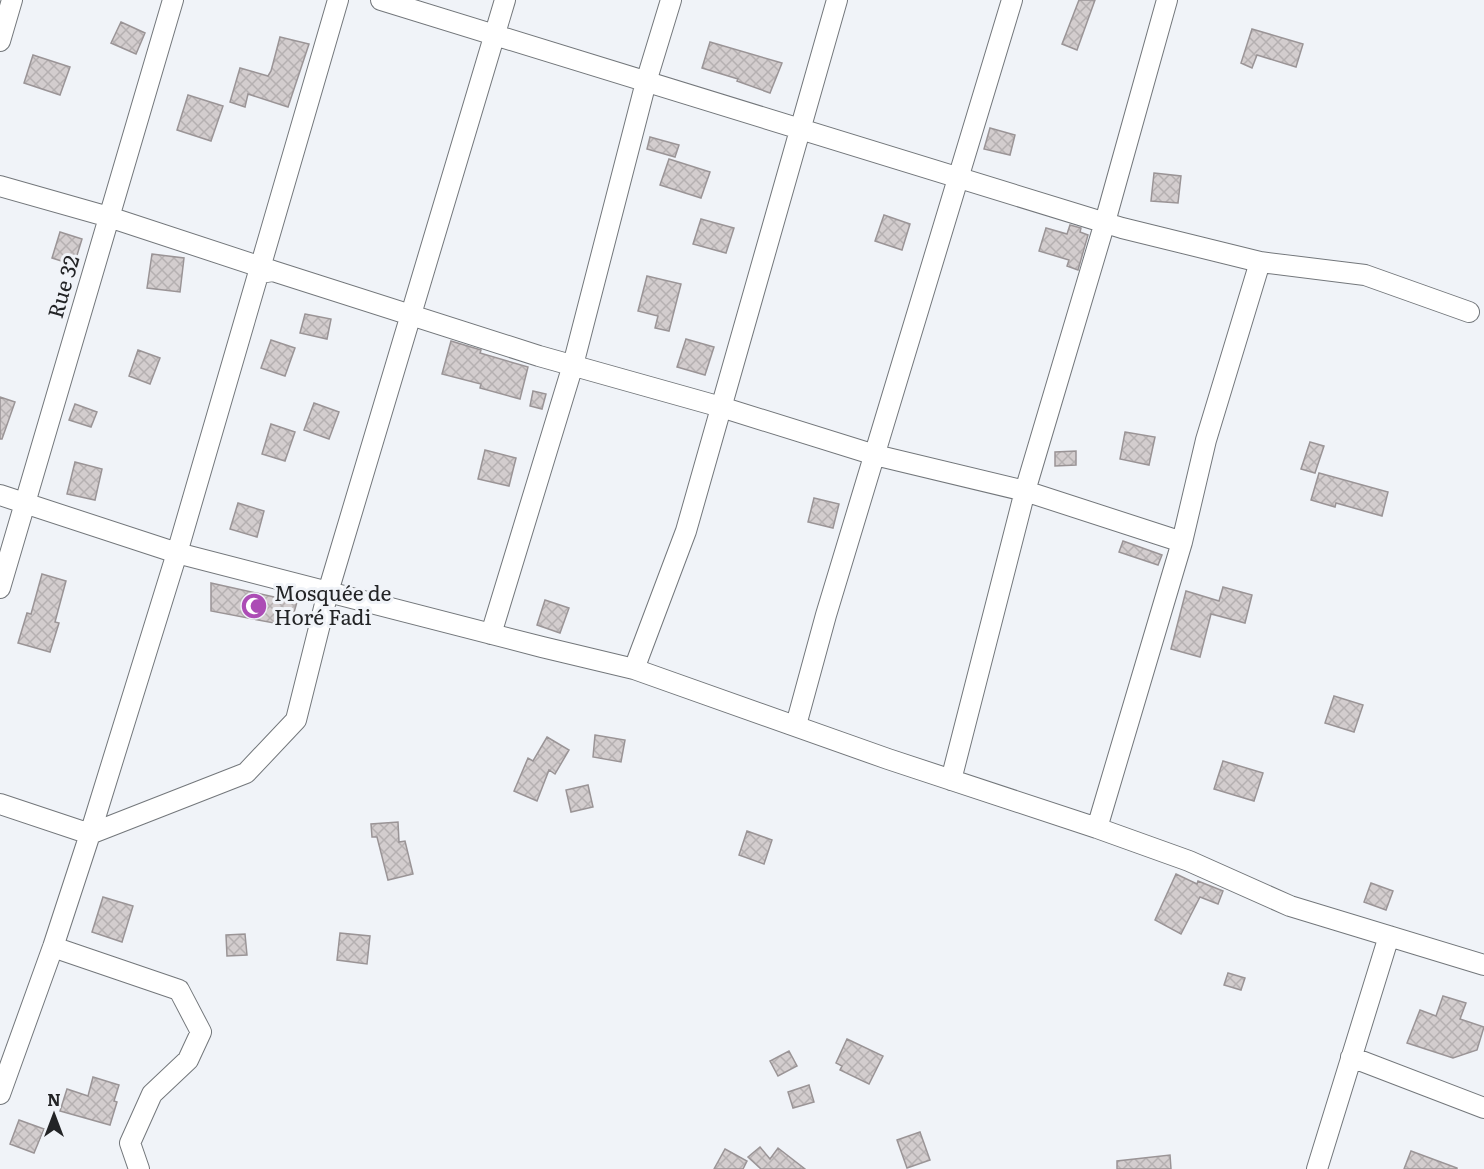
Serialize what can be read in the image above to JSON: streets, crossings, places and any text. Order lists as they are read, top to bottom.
{
  "streets": {
    "street": ["Rue 32"]
  },
  "places": {
    "mosque": ["Mosquée de Horé Fadi"]
  },
  "north": "top"
}
